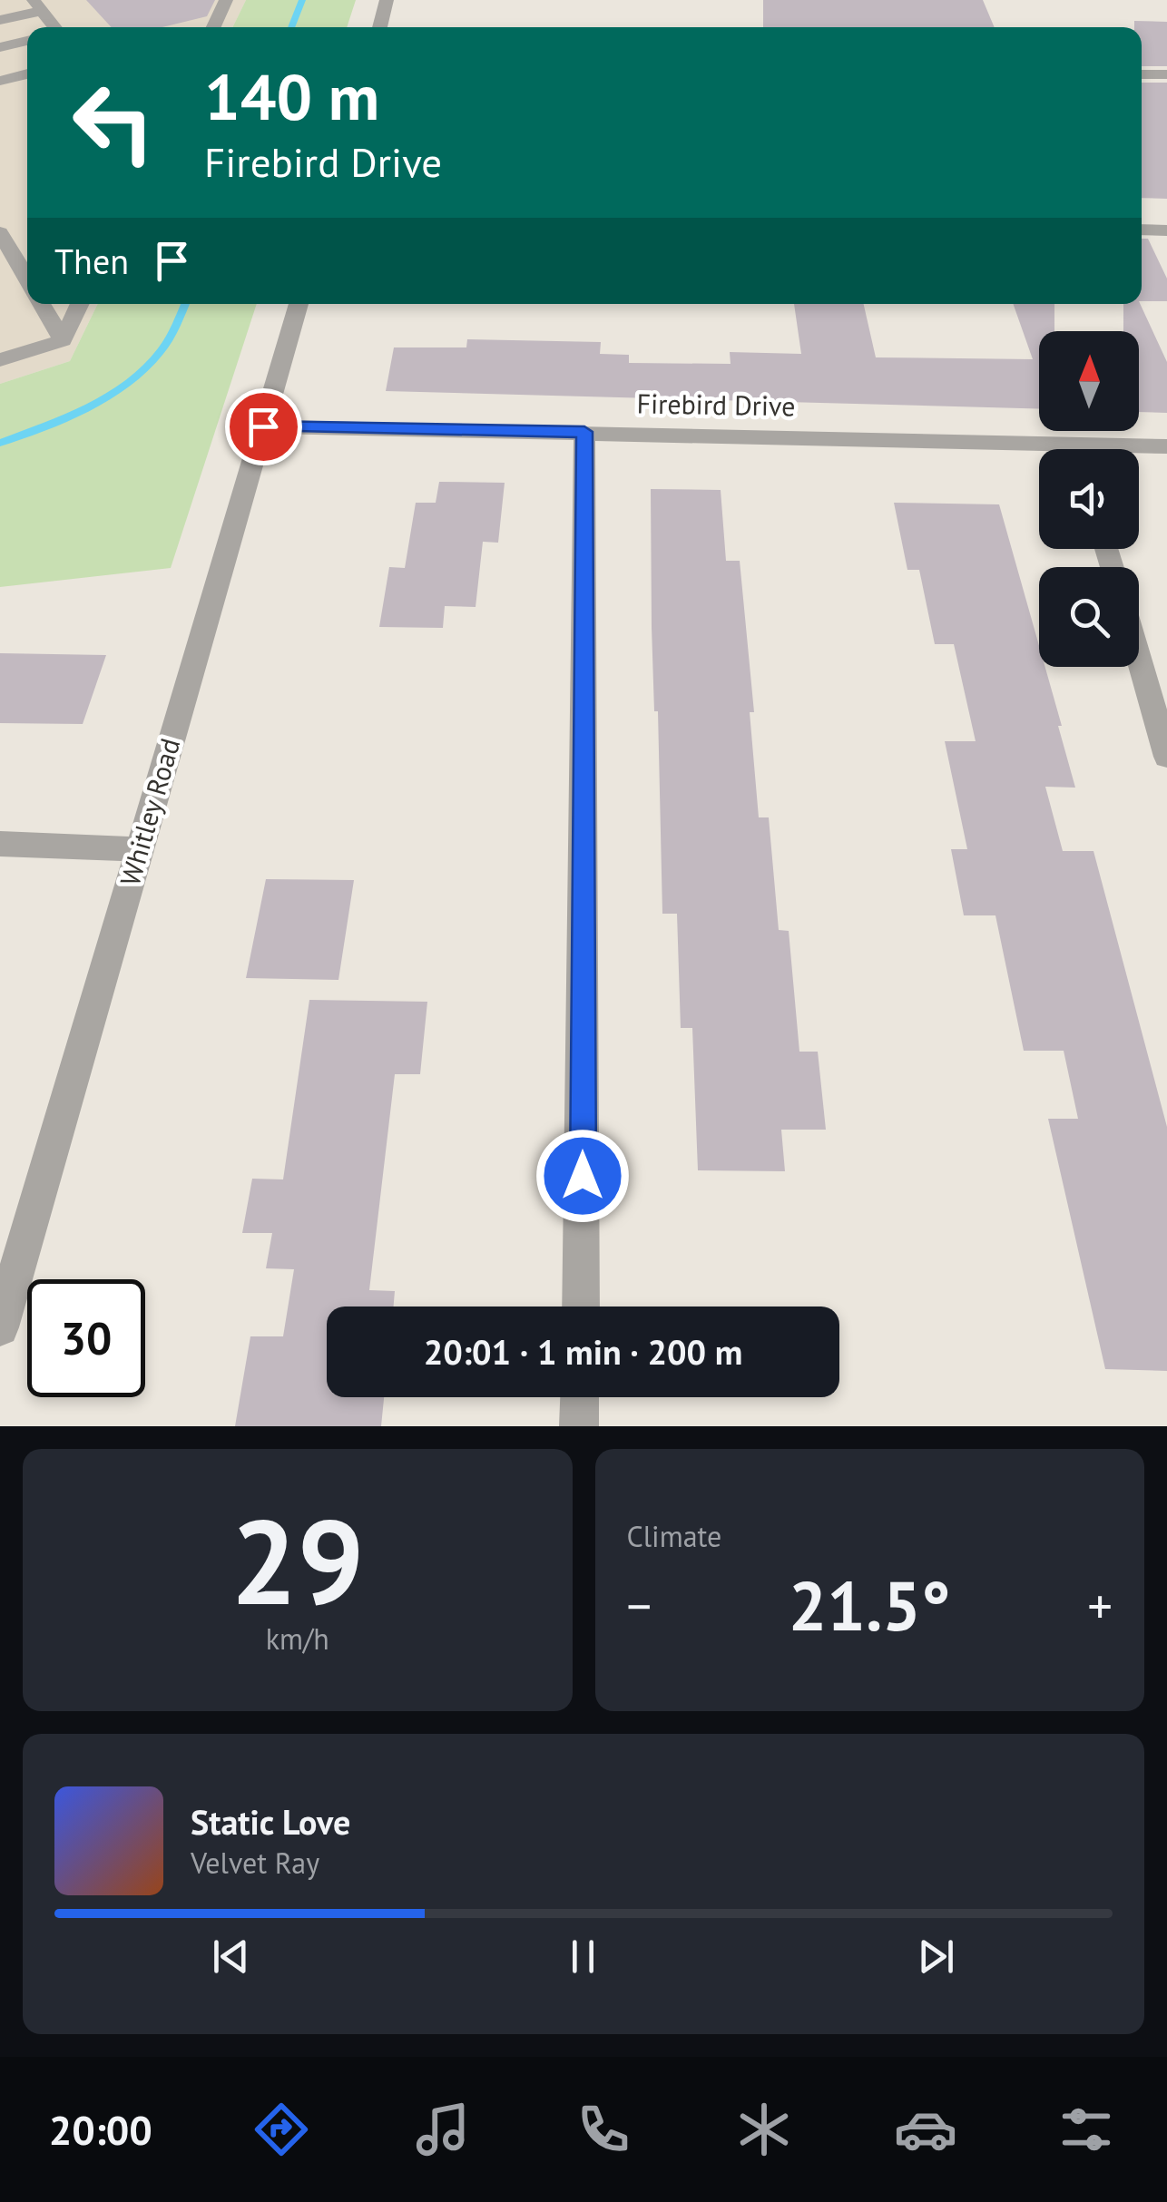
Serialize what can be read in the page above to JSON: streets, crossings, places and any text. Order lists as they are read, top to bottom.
{
  "streets": {
    "street": ["Firebird Drive", "Whitley Road"]
  },
  "crossings": [
    ["Firebird Drive", "Whitley Road"]
  ],
  "north": "top",
  "page": {
    "turn": ["140 m", "Firebird Drive"],
    "then": "Then",
    "limit": "30",
    "trip": "20:01 · 1 min · 200 m",
    "tile": [
      ["29", "km/h"],
      "Climate"
    ],
    "heat": ["−", "21.5°", "+"],
    "song": ["Static Love", "Velvet Ray"],
    "tabs": "20:00"
  }
}
